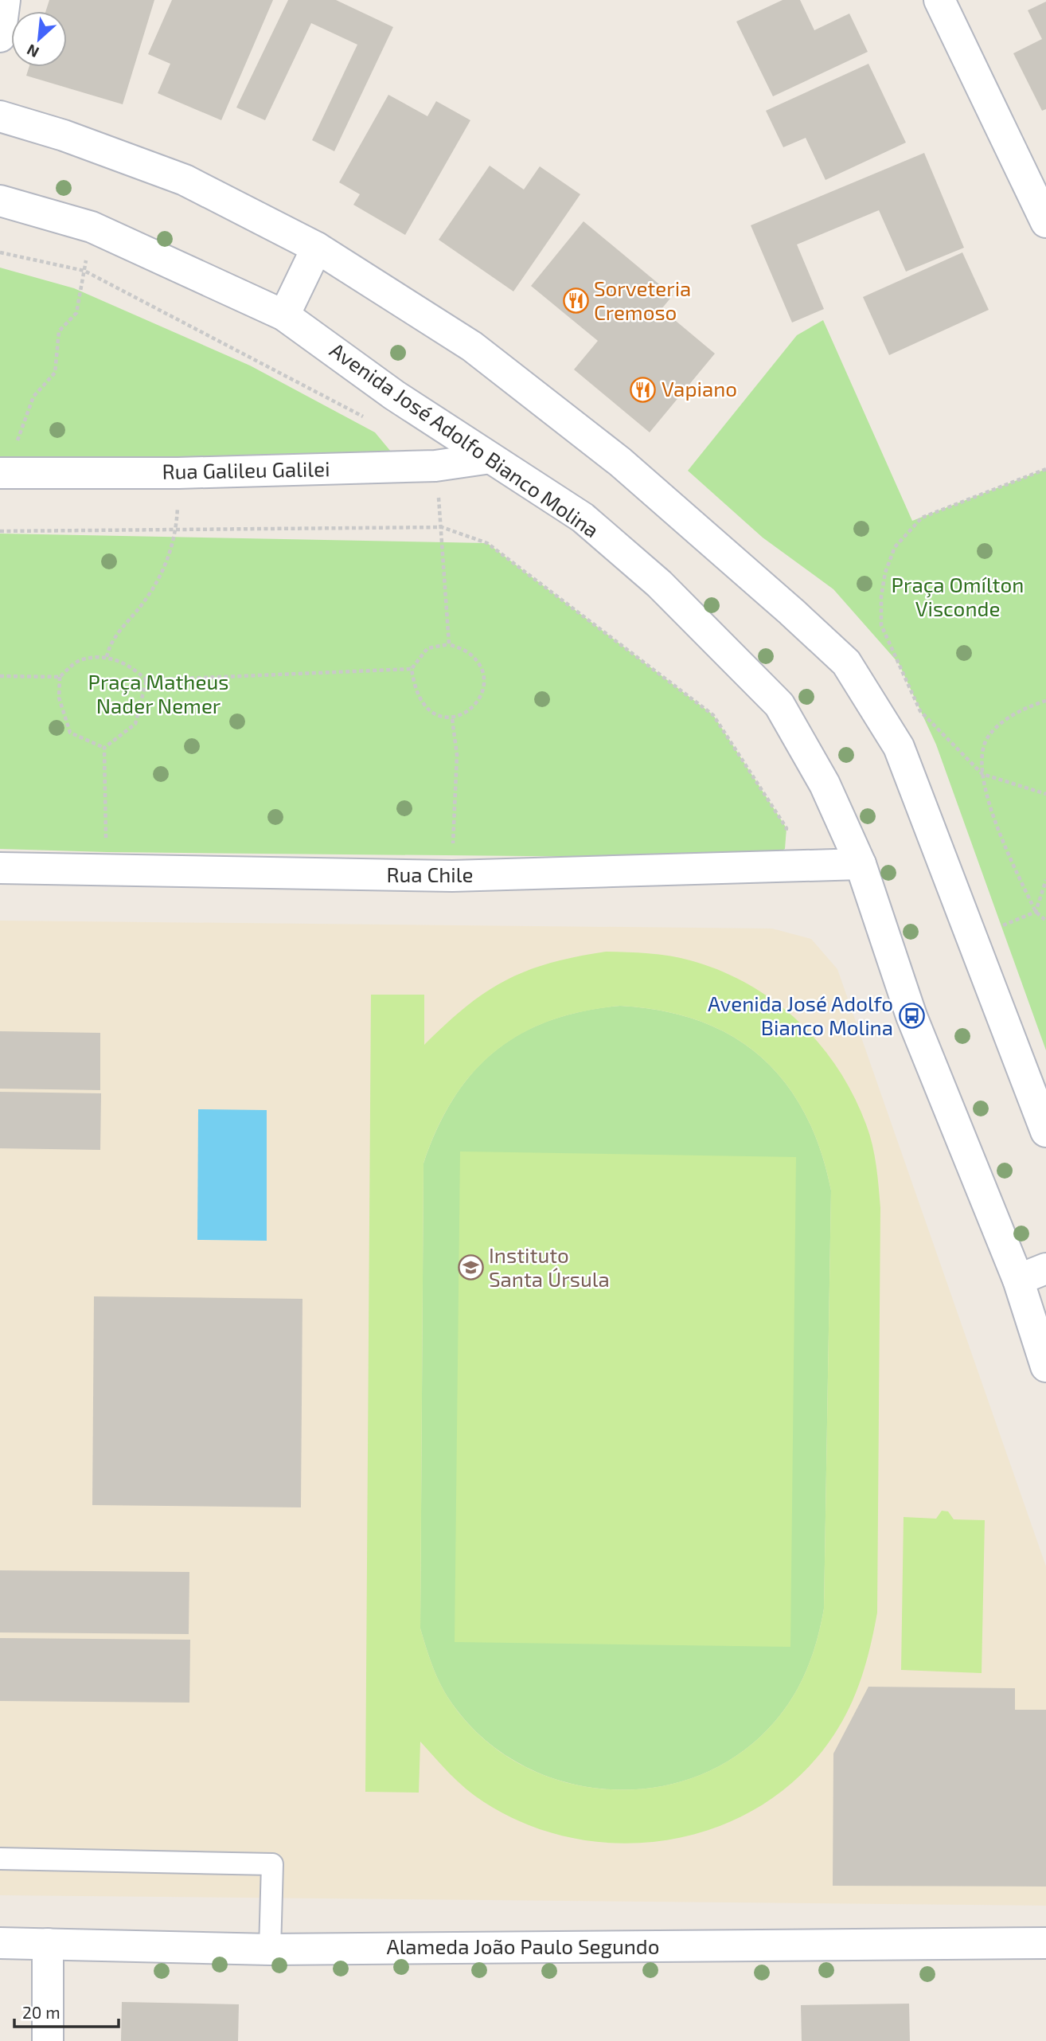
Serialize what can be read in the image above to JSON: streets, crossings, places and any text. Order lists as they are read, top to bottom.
{
  "streets": {
    "main road": [
      "Avenida José Adolfo Bianco Molina",
      "Rua Galileu Galilei",
      "Rua Chile",
      "Alameda João Paulo Segundo"
    ]
  },
  "crossings": [
    ["Avenida José Adolfo Bianco Molina", "Rua Galileu Galilei"],
    ["Avenida José Adolfo Bianco Molina", "Rua Chile"]
  ],
  "parks": ["Praça Omílton Visconde", "Praça Matheus Nader Nemer"],
  "places": {
    "restaurant": ["Sorveteria Cremoso", "Vapiano"],
    "bus stop": ["Avenida José Adolfo Bianco Molina"],
    "school or university": ["Instituto Santa Úrsula"]
  },
  "scale_bar": "20 m",
  "north": "bottom left"
}
